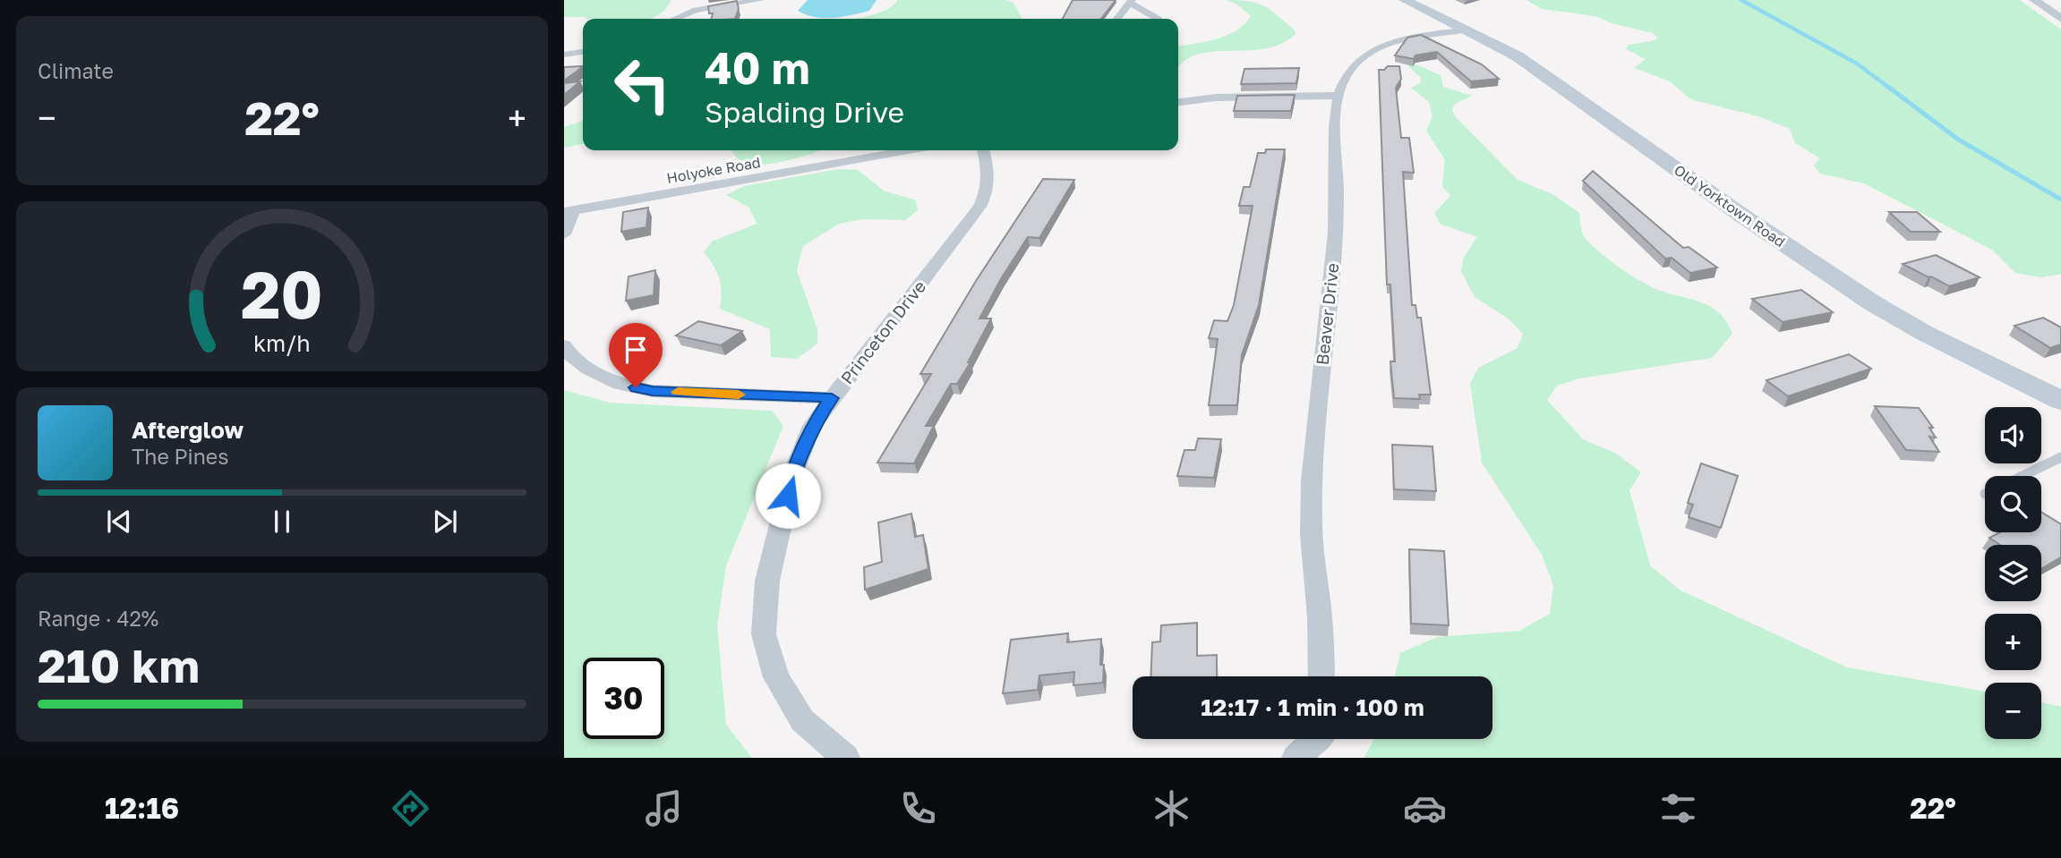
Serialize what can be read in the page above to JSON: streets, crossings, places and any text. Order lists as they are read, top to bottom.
{
  "streets": {
    "main road": ["Old Yorktown Road"],
    "street": ["Holyoke Road", "Beaver Drive", "Princeton Drive"]
  },
  "crossings": [
    ["Old Yorktown Road", "Beaver Drive"]
  ],
  "page": {
    "tile": [
      "Climate",
      ["Range · 42%", "210 km"]
    ],
    "turn": ["40 m", "Spalding Drive"],
    "heat": ["−", "22°", "+"],
    "song": ["Afterglow", "The Pines"],
    "map_buttons": ["+", "−"],
    "limit": "30",
    "trip": "12:17 · 1 min · 100 m",
    "tabs": ["12:16", "22°"],
    "gauge": ["20", "km/h"]
  }
}
